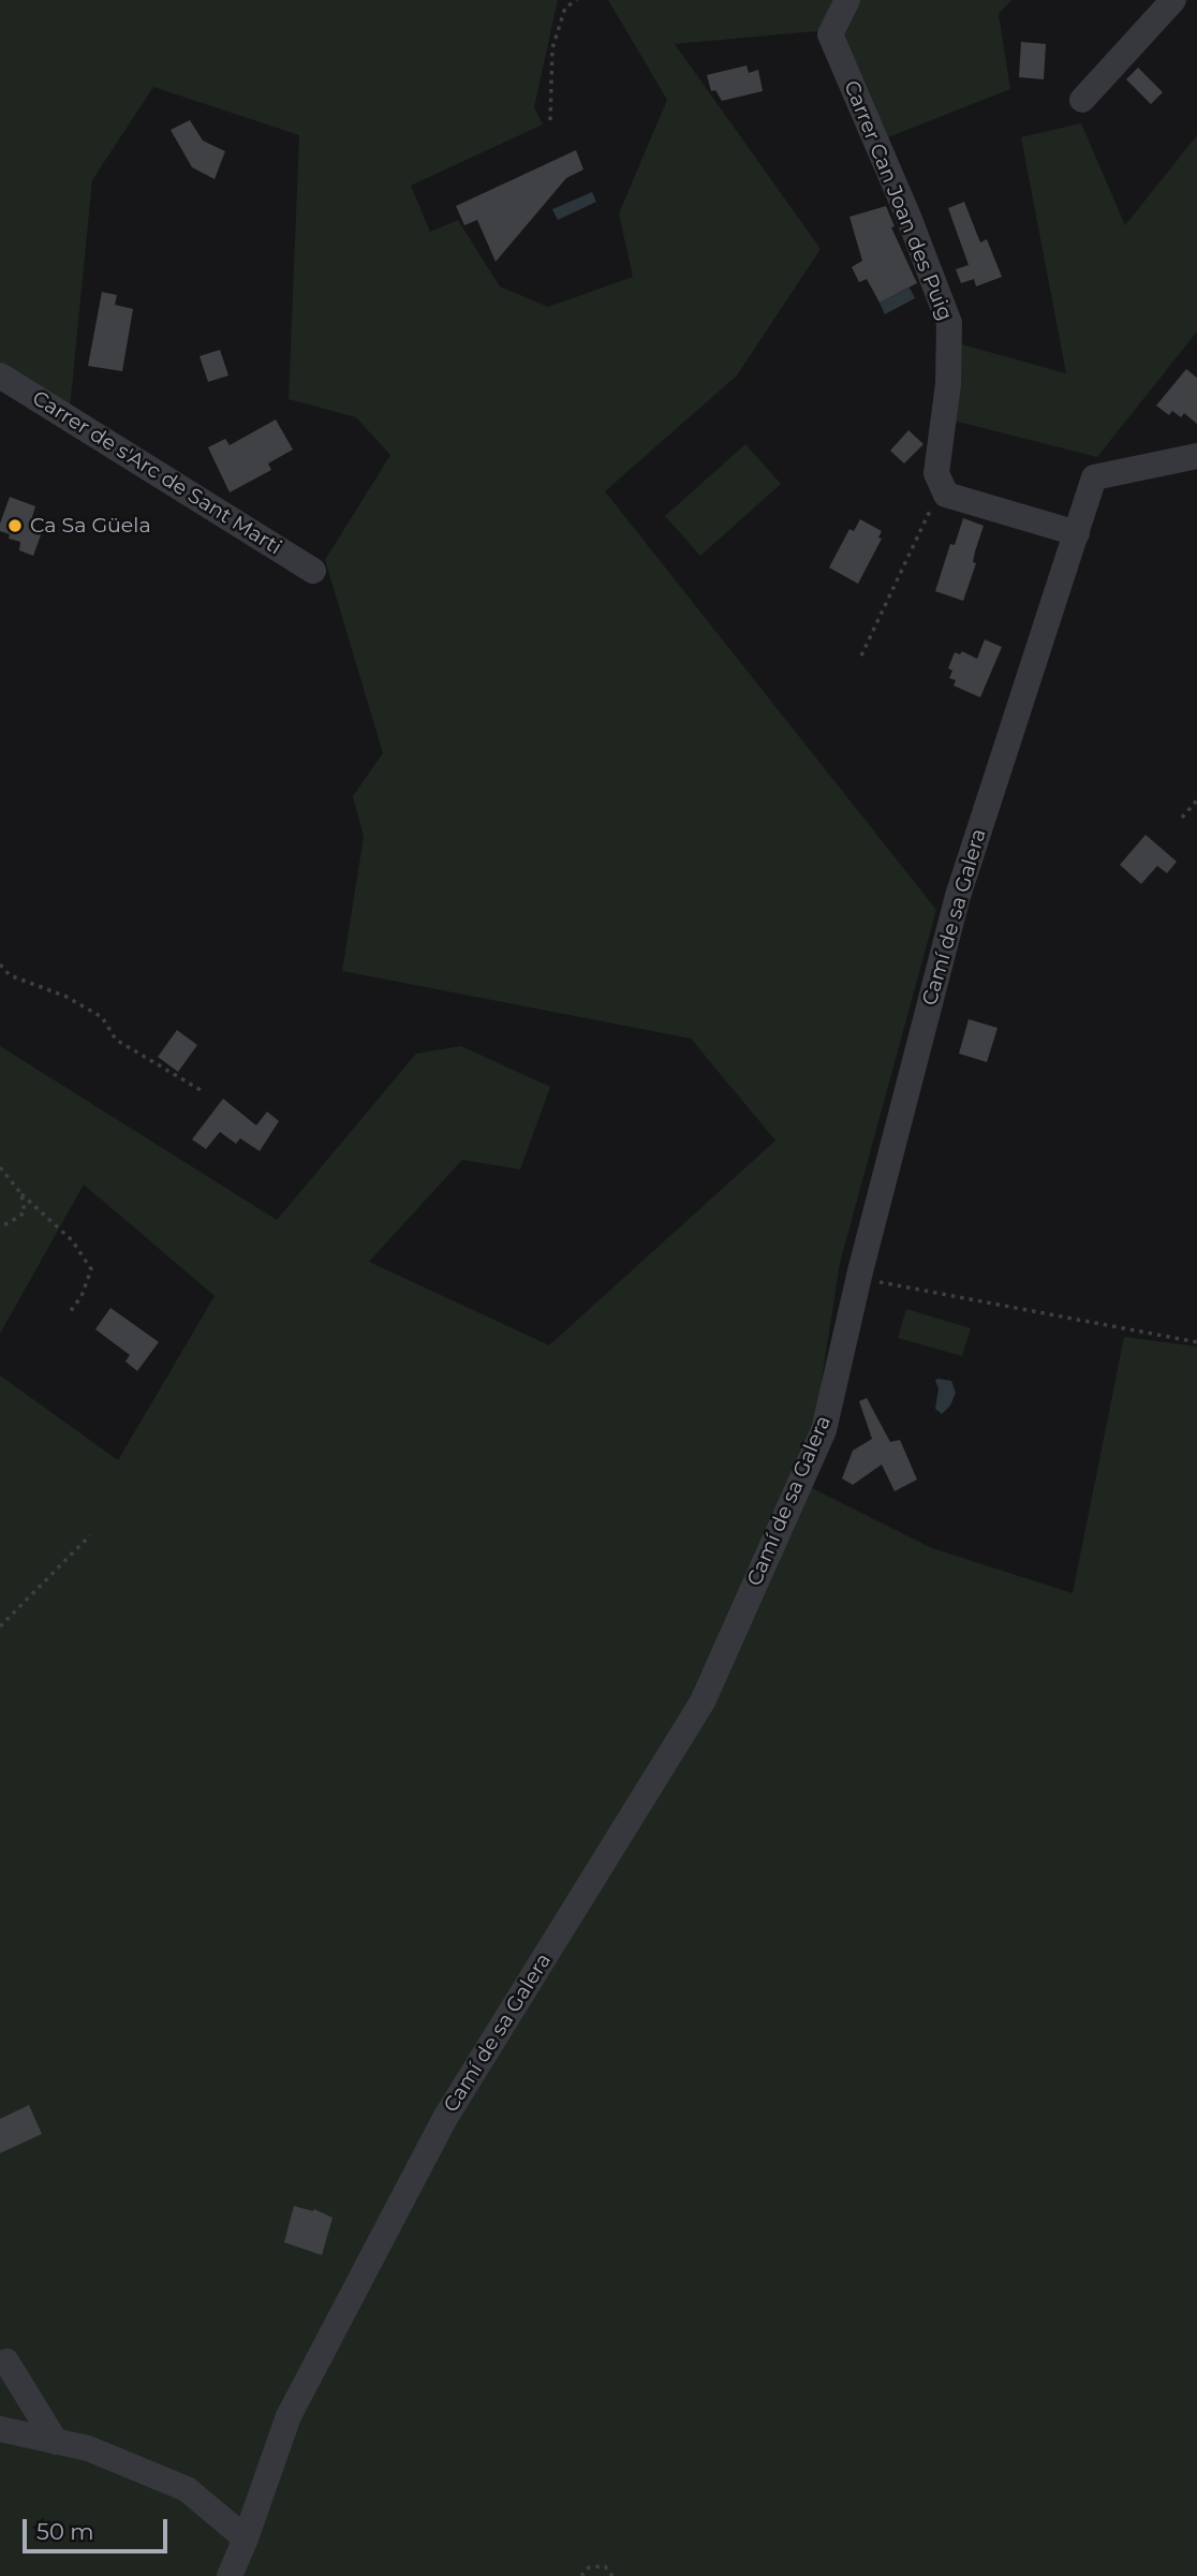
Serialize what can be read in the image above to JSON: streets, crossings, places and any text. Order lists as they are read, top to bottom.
{
  "streets": {
    "street": ["Carrer Can Joan des Puig", "Carrer de s'Arc de Sant Marti", "Camí de sa Galera"]
  },
  "places": ["Ca Sa Güela"],
  "scale_bar": "50 m"
}
